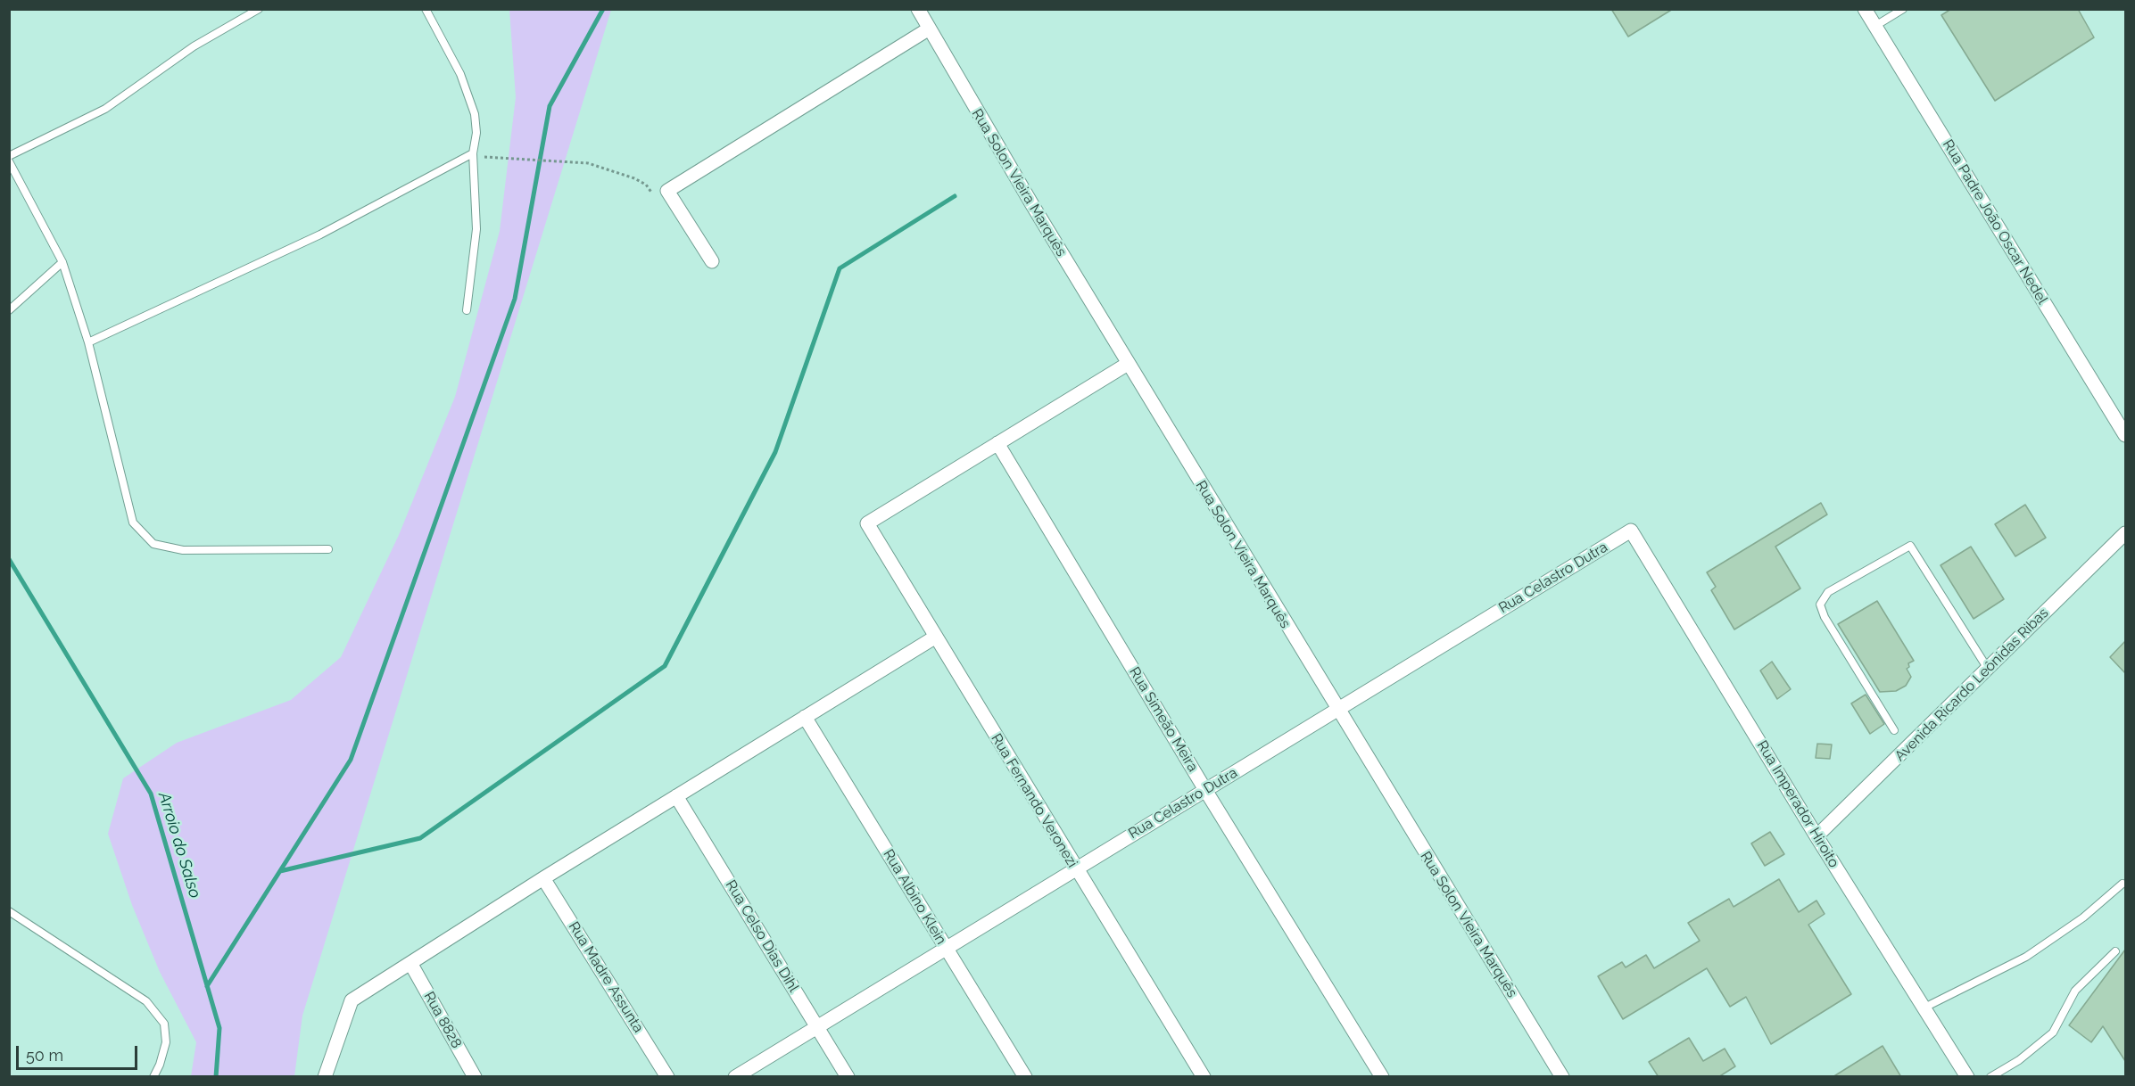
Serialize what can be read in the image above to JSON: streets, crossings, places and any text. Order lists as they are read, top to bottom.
{
  "streets": {
    "street": [
      "Rua Solon Vieira Marquês",
      "Rua Padre João Oscar Nedel",
      "Rua Celastro Dutra",
      "Avenida Ricardo Leônidas Ribas",
      "Rua Simeão Meira",
      "Rua Fernando Veronezi",
      "Rua Imperador Hiroito",
      "Rua Albino Klein",
      "Rua Celso Dias Dihl",
      "Rua Madre Assunta",
      "Rua 8828"
    ]
  },
  "crossings": [
    ["Rua Solon Vieira Marquês", "Rua Celastro Dutra"],
    ["Rua Celastro Dutra", "Rua Simeão Meira"],
    ["Rua Celastro Dutra", "Rua Fernando Veronezi"],
    ["Rua Celastro Dutra", "Rua Imperador Hiroito"],
    ["Rua Celastro Dutra", "Rua Albino Klein"],
    ["Rua Celastro Dutra", "Rua Celso Dias Dihl"],
    ["Avenida Ricardo Leônidas Ribas", "Rua Imperador Hiroito"],
    ["Rua Simeão Meira", "Rua Fernando Veronezi"]
  ],
  "water": ["Arroio do Salso"],
  "scale_bar": "50 m"
}
